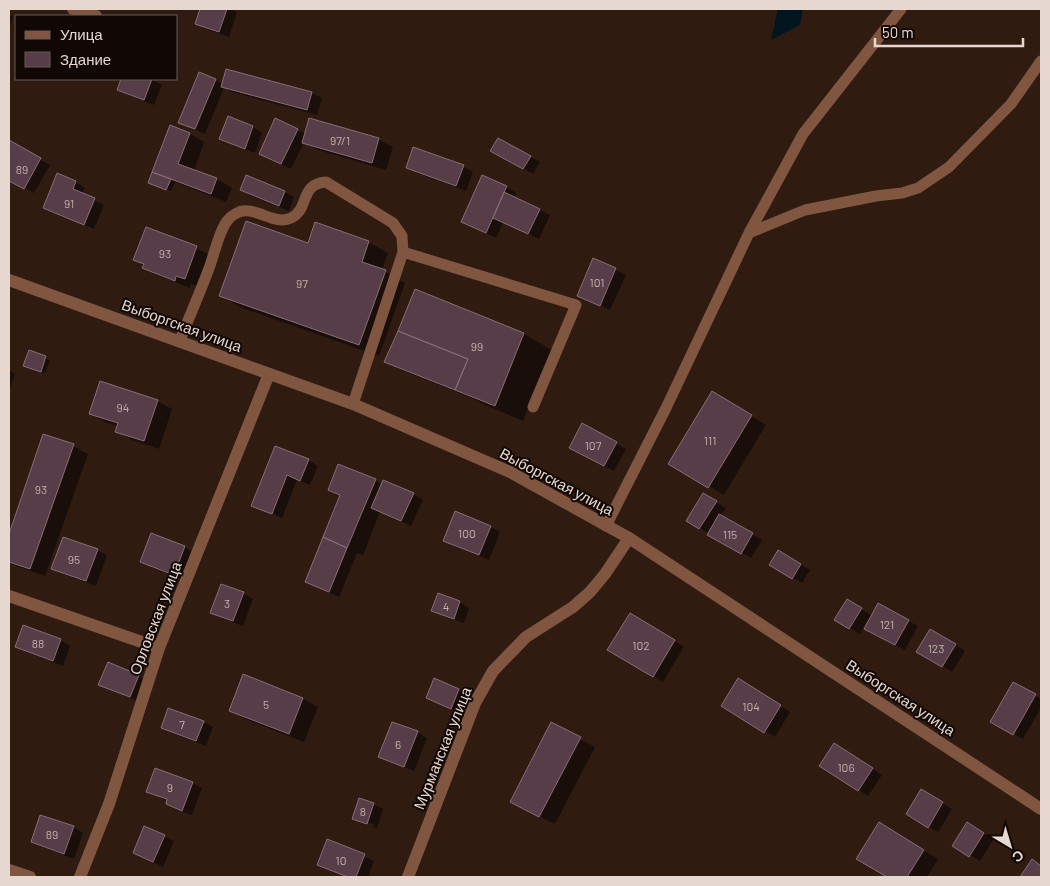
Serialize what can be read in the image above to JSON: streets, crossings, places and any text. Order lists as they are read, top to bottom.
{
  "streets": {
    "street": ["Выборгская улица", "Орловская улица", "Мурманская улица"]
  },
  "crossings": [
    ["Выборгская улица", "Орловская улица"],
    ["Выборгская улица", "Мурманская улица"]
  ],
  "house_numbers": [
    "97/1",
    "89",
    "91",
    "93",
    "101",
    "97",
    "99",
    "94",
    "111",
    "107",
    "93",
    "100",
    "115",
    "95",
    "3",
    "4",
    "121",
    "88",
    "102",
    "123",
    "5",
    "104",
    "7",
    "6",
    "106",
    "9",
    "8",
    "89",
    "10"
  ],
  "legend": ["Улица", "Здание"],
  "scale_bar": "50 m",
  "north": "bottom right"
}
